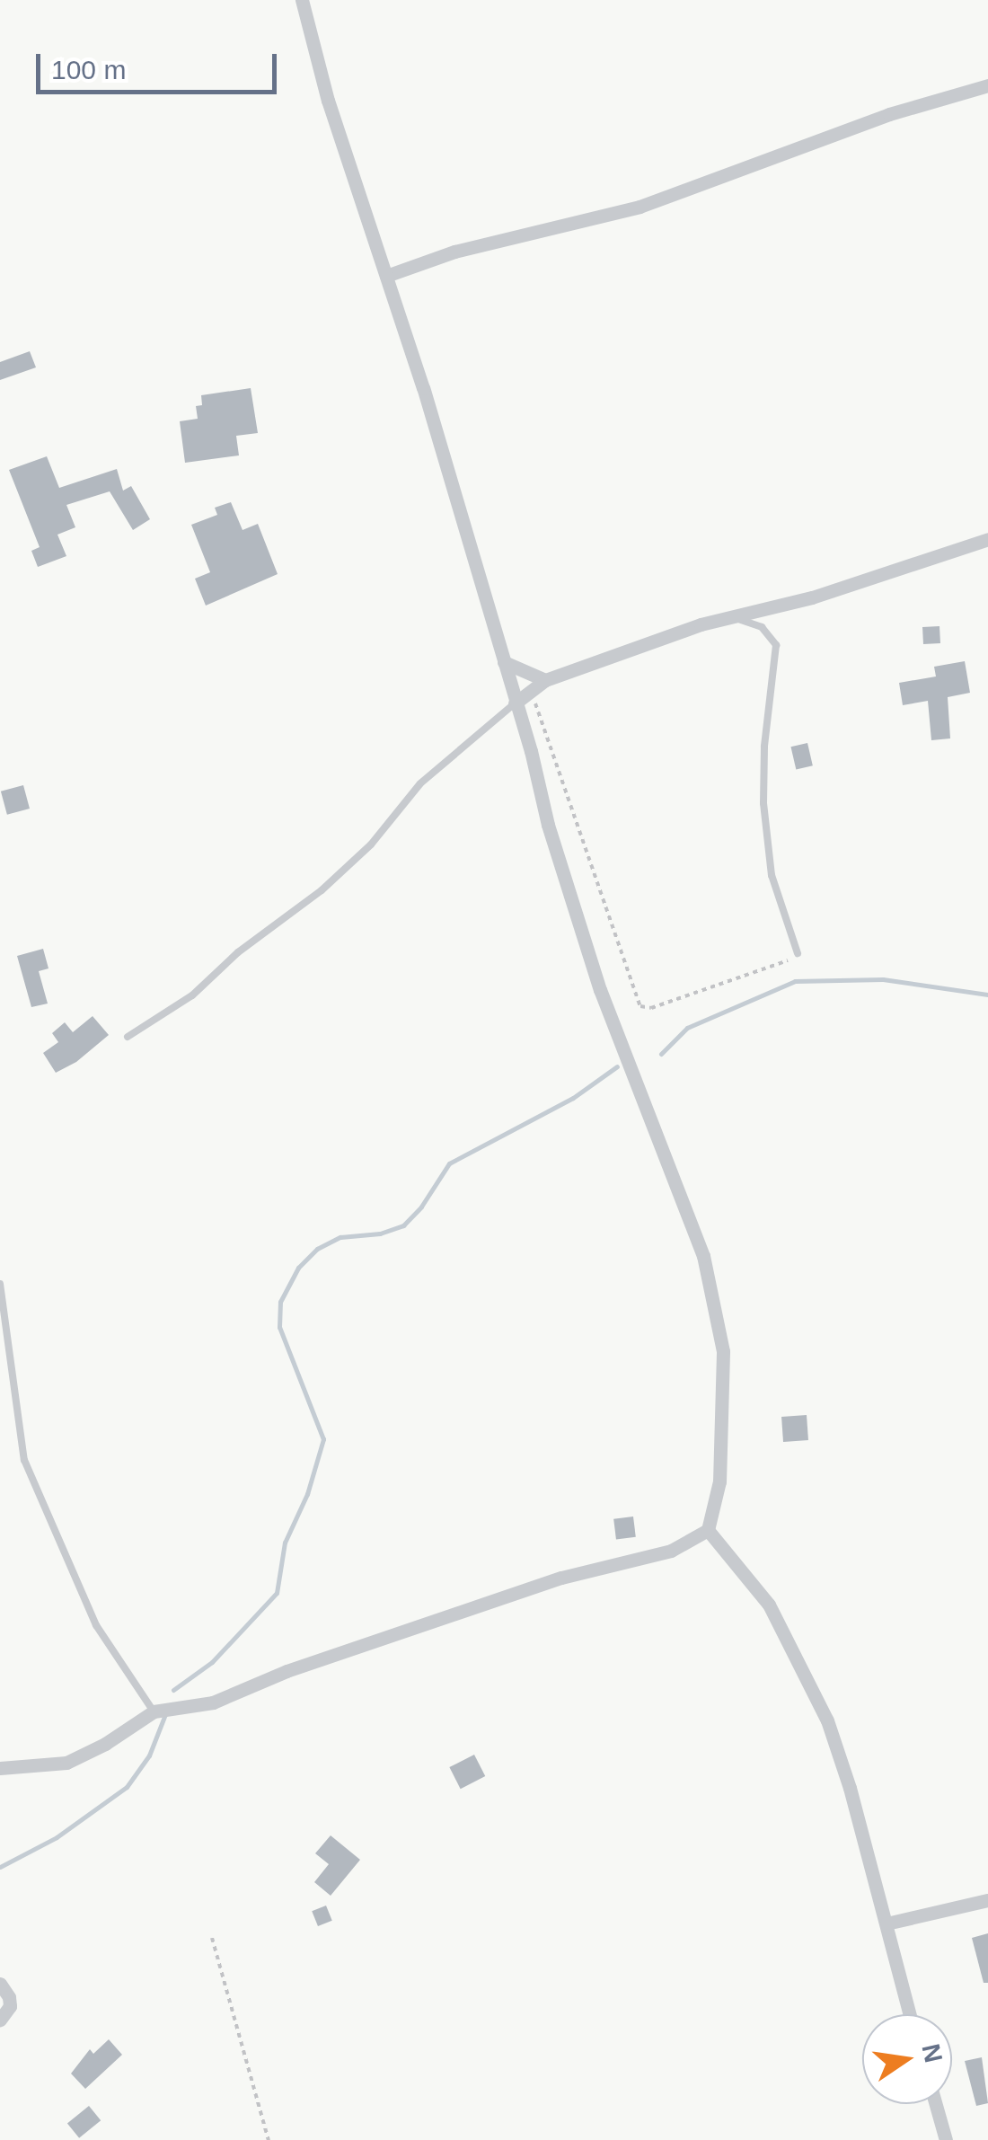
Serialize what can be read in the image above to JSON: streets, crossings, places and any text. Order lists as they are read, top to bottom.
{
  "scale_bar": "100 m",
  "north": "right"
}
